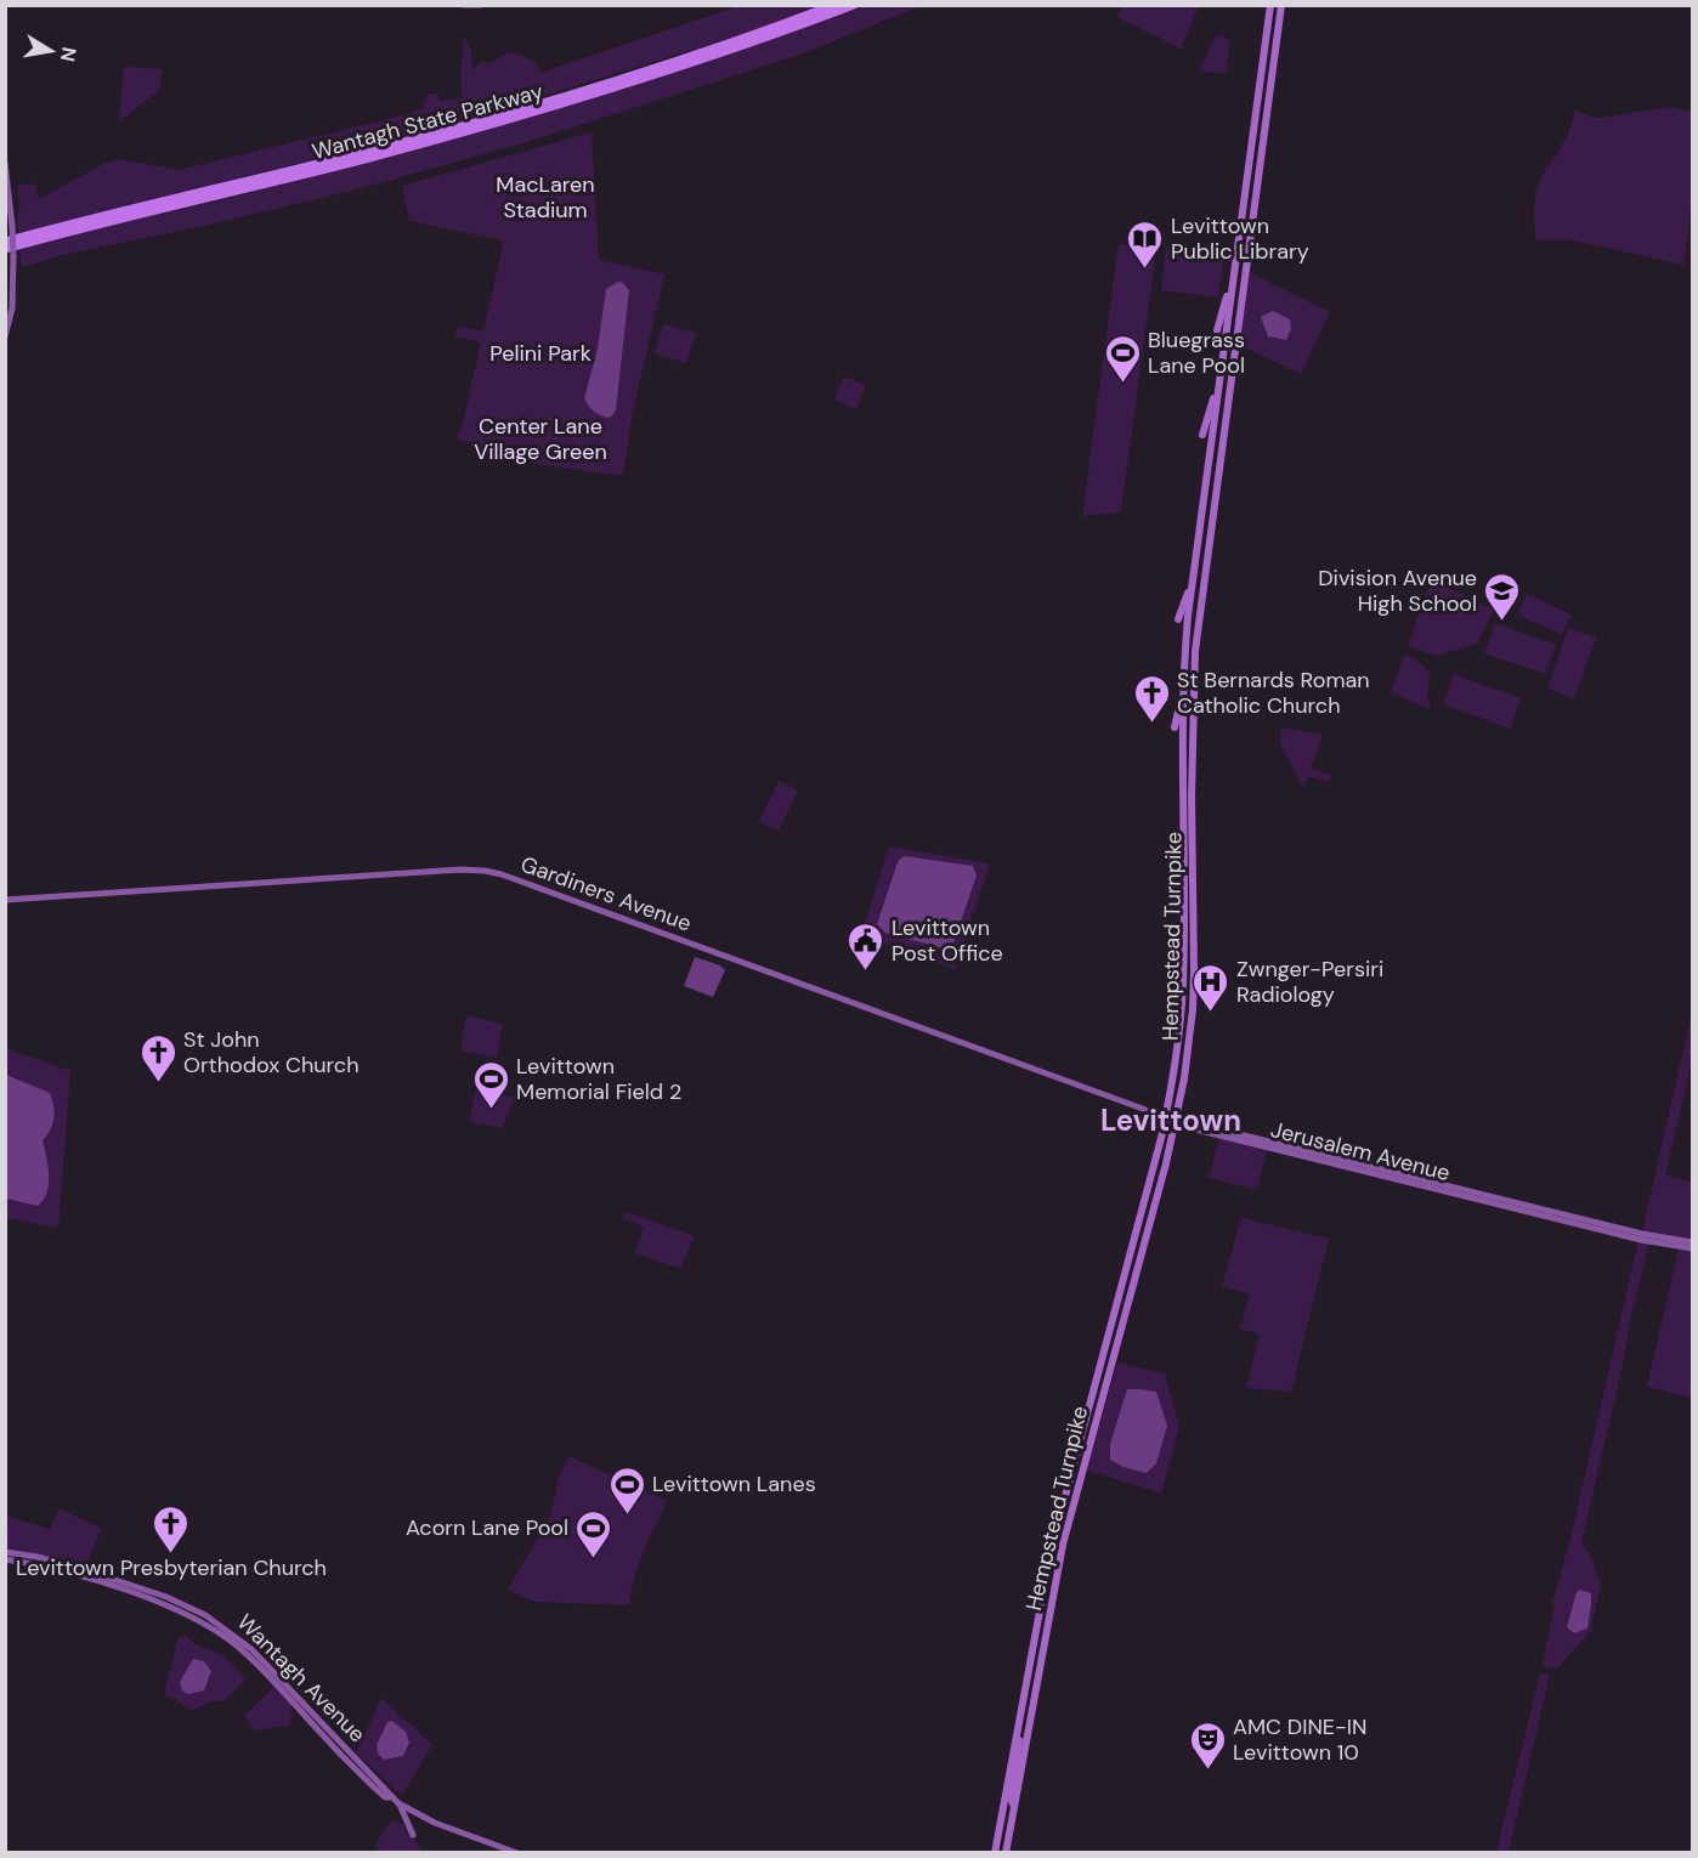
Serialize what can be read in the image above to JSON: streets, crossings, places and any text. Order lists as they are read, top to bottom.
{
  "streets": {
    "highway": ["Wantagh State Parkway"],
    "main road": [
      "Gardiners Avenue",
      "Hempstead Turnpike",
      "Jerusalem Avenue",
      "Wantagh Avenue"
    ]
  },
  "crossings": [
    ["Gardiners Avenue", "Hempstead Turnpike"],
    ["Gardiners Avenue", "Jerusalem Avenue"],
    ["Hempstead Turnpike", "Jerusalem Avenue"]
  ],
  "districts": ["Levittown"],
  "parks": ["MacLaren Stadium", "Pelini Park", "Center Lane Village Green"],
  "places": {
    "library": ["Levittown Public Library"],
    "sports": [
      "Bluegrass Lane Pool",
      "Levittown Memorial Field 2",
      "Levittown Lanes",
      "Acorn Lane Pool"
    ],
    "school or university": ["Division Avenue High School"],
    "church": ["St Bernards Roman Catholic Church", "St John Orthodox Church", "Levittown Presbyterian Church"],
    "public building": ["Levittown Post Office"],
    "hospital": ["Zwnger-Persiri Radiology"],
    "theatre": ["AMC DINE-IN Levittown 10"]
  },
  "north": "right"
}
